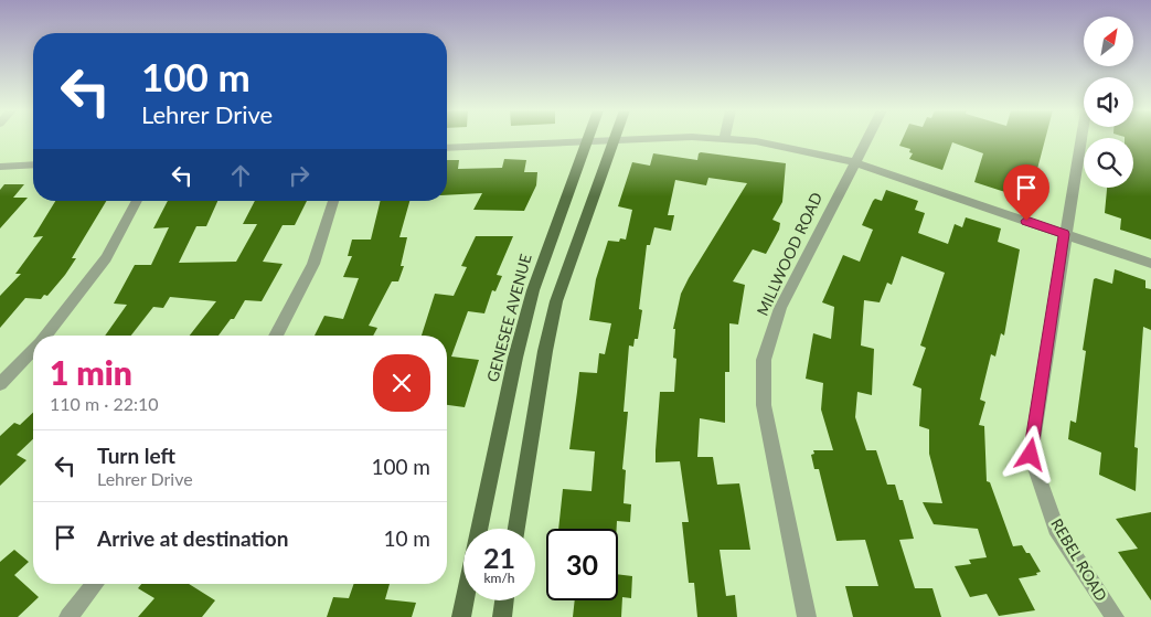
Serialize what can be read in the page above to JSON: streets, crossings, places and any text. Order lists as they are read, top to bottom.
{
  "streets": {
    "main road": ["GENESEE AVENUE"],
    "street": ["MILLWOOD ROAD", "REBEL ROAD"]
  },
  "north": "top right",
  "page": {
    "turn": ["100 m", "Lehrer Drive"],
    "heading": ["1 min", "110 m · 22:10"],
    "list": [
      {
        "name": "Turn left",
        "note": "Lehrer Drive",
        "value": "100 m"
      },
      {
        "name": "Arrive at destination",
        "value": "10 m"
      }
    ],
    "speed": "21 km/h",
    "limit": "30"
  }
}
